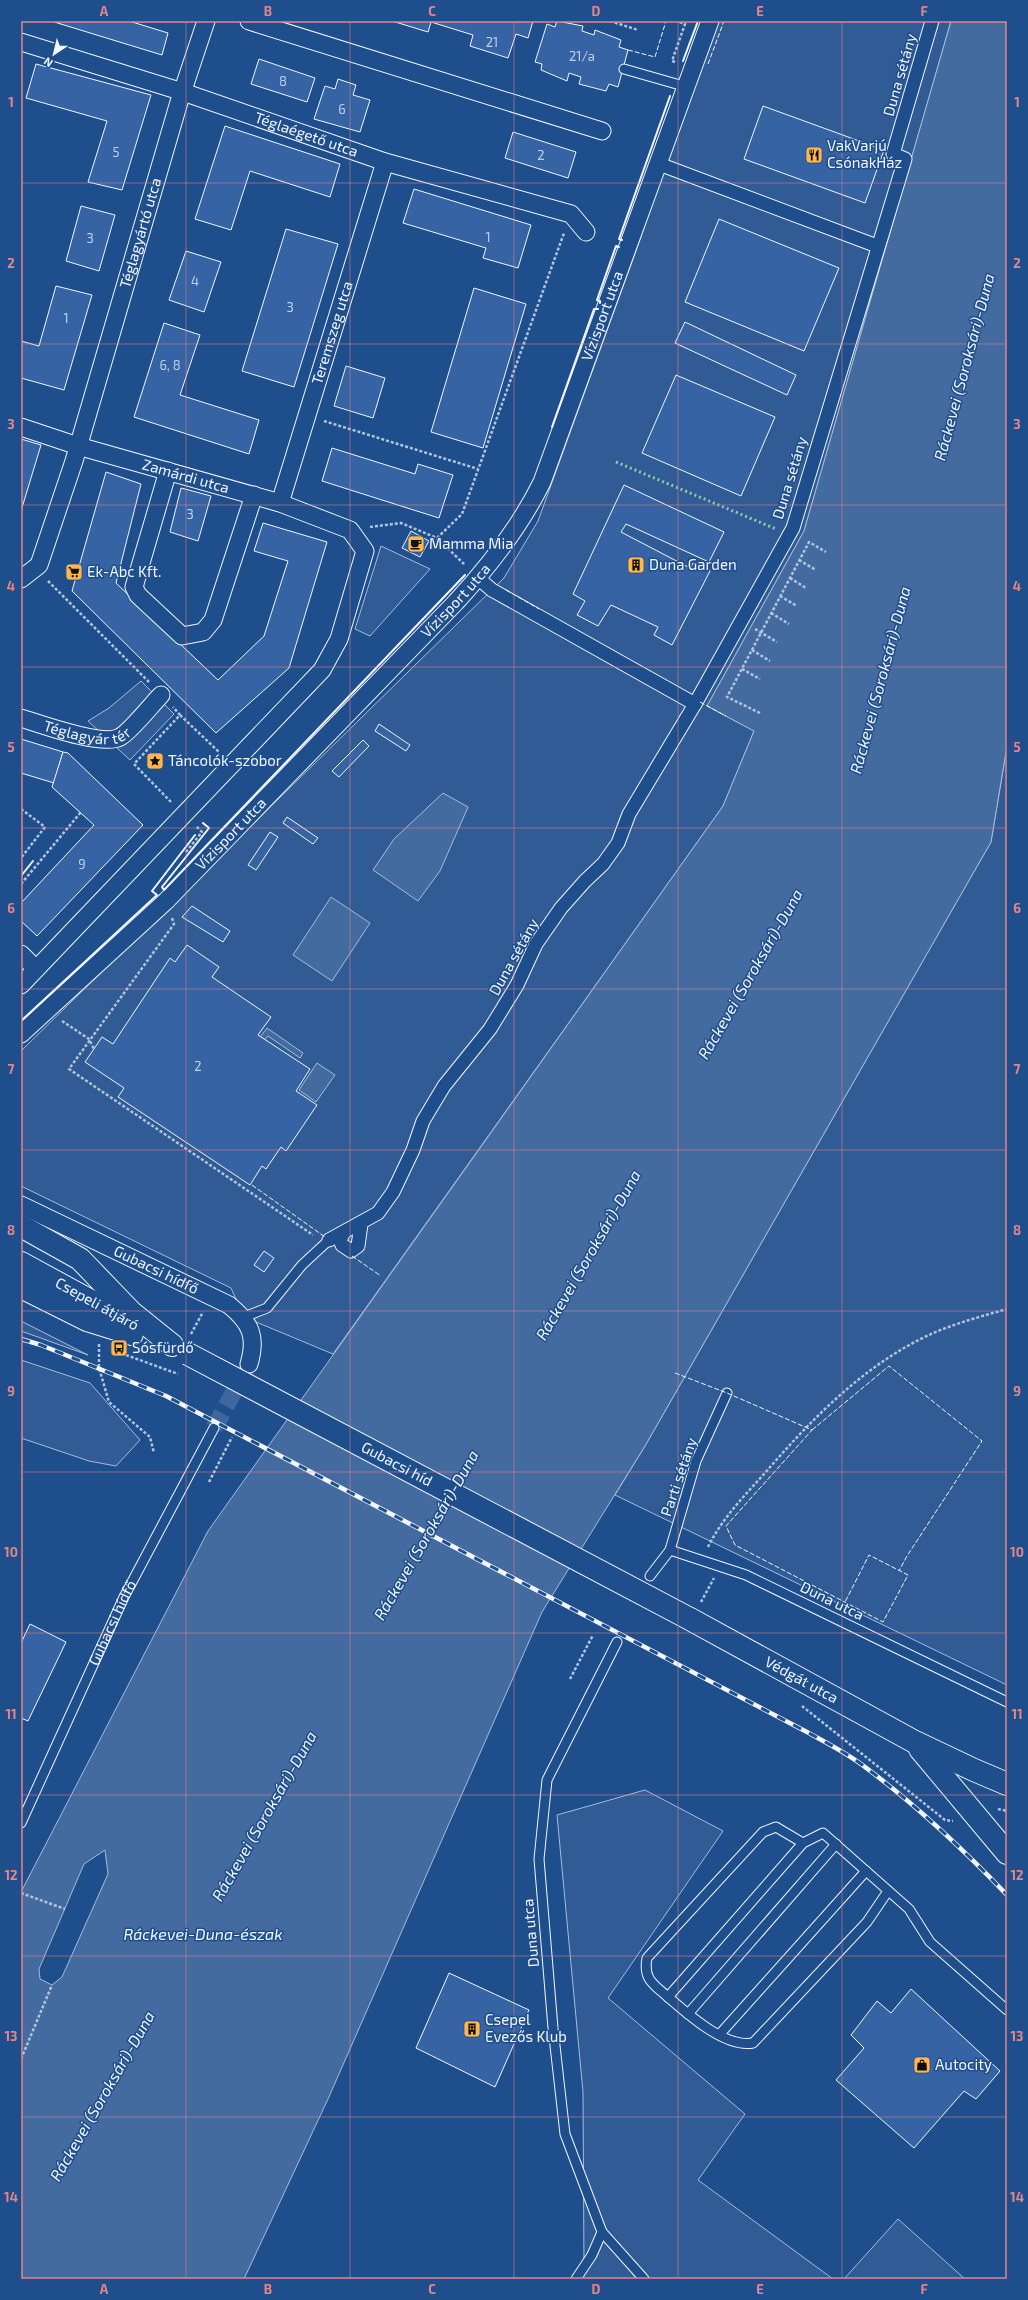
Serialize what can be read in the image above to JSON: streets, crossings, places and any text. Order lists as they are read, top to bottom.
{
  "streets": {
    "main road": ["Csepeli átjáró", "Gubacsi híd", "Védgát utca"],
    "street": [
      "Duna sétány",
      "Téglaégető utca",
      "Téglagyártó utca",
      "Vízisport utca",
      "Teremszeg utca",
      "Zamárdi utca",
      "Téglagyár tér",
      "Gubacsi hídfő"
    ],
    "lane": ["Parti sétány", "Duna utca"]
  },
  "crossings": [
    ["Téglaégető utca", "Téglagyártó utca"],
    ["Téglaégető utca", "Teremszeg utca"],
    ["Téglagyártó utca", "Zamárdi utca"],
    ["Teremszeg utca", "Zamárdi utca"],
    ["Csepeli átjáró", "Gubacsi híd"],
    ["Gubacsi híd", "Védgát utca"],
    ["Parti sétány", "Duna utca"]
  ],
  "water": ["Ráckevei (Soroksári)-Duna", "Ráckevei-Duna-észak"],
  "places": {
    "restaurant": ["VakVarjú CsónakHáz"],
    "cafe": ["Mamma Mia"],
    "building": ["Duna Garden", "Csepel Evezős Klub"],
    "supermarket": ["Ek-Abc Kft."],
    "place": ["Táncolók-szobor"],
    "bus stop": ["Sósfürdő"],
    "shop": ["Autocity"]
  },
  "house_numbers": [
    "21",
    "21/a",
    "8",
    "6",
    "5",
    "2",
    "1",
    "3",
    "4",
    "3",
    "1",
    "6, 8",
    "3",
    "9",
    "2"
  ],
  "north": "bottom left",
  "grid": {
    "columns": [
      "A",
      "B",
      "C",
      "D",
      "E",
      "F"
    ],
    "rows": [
      "1",
      "2",
      "3",
      "4",
      "5",
      "6",
      "7",
      "8",
      "9",
      "10",
      "11",
      "12",
      "13",
      "14"
    ]
  }
}
